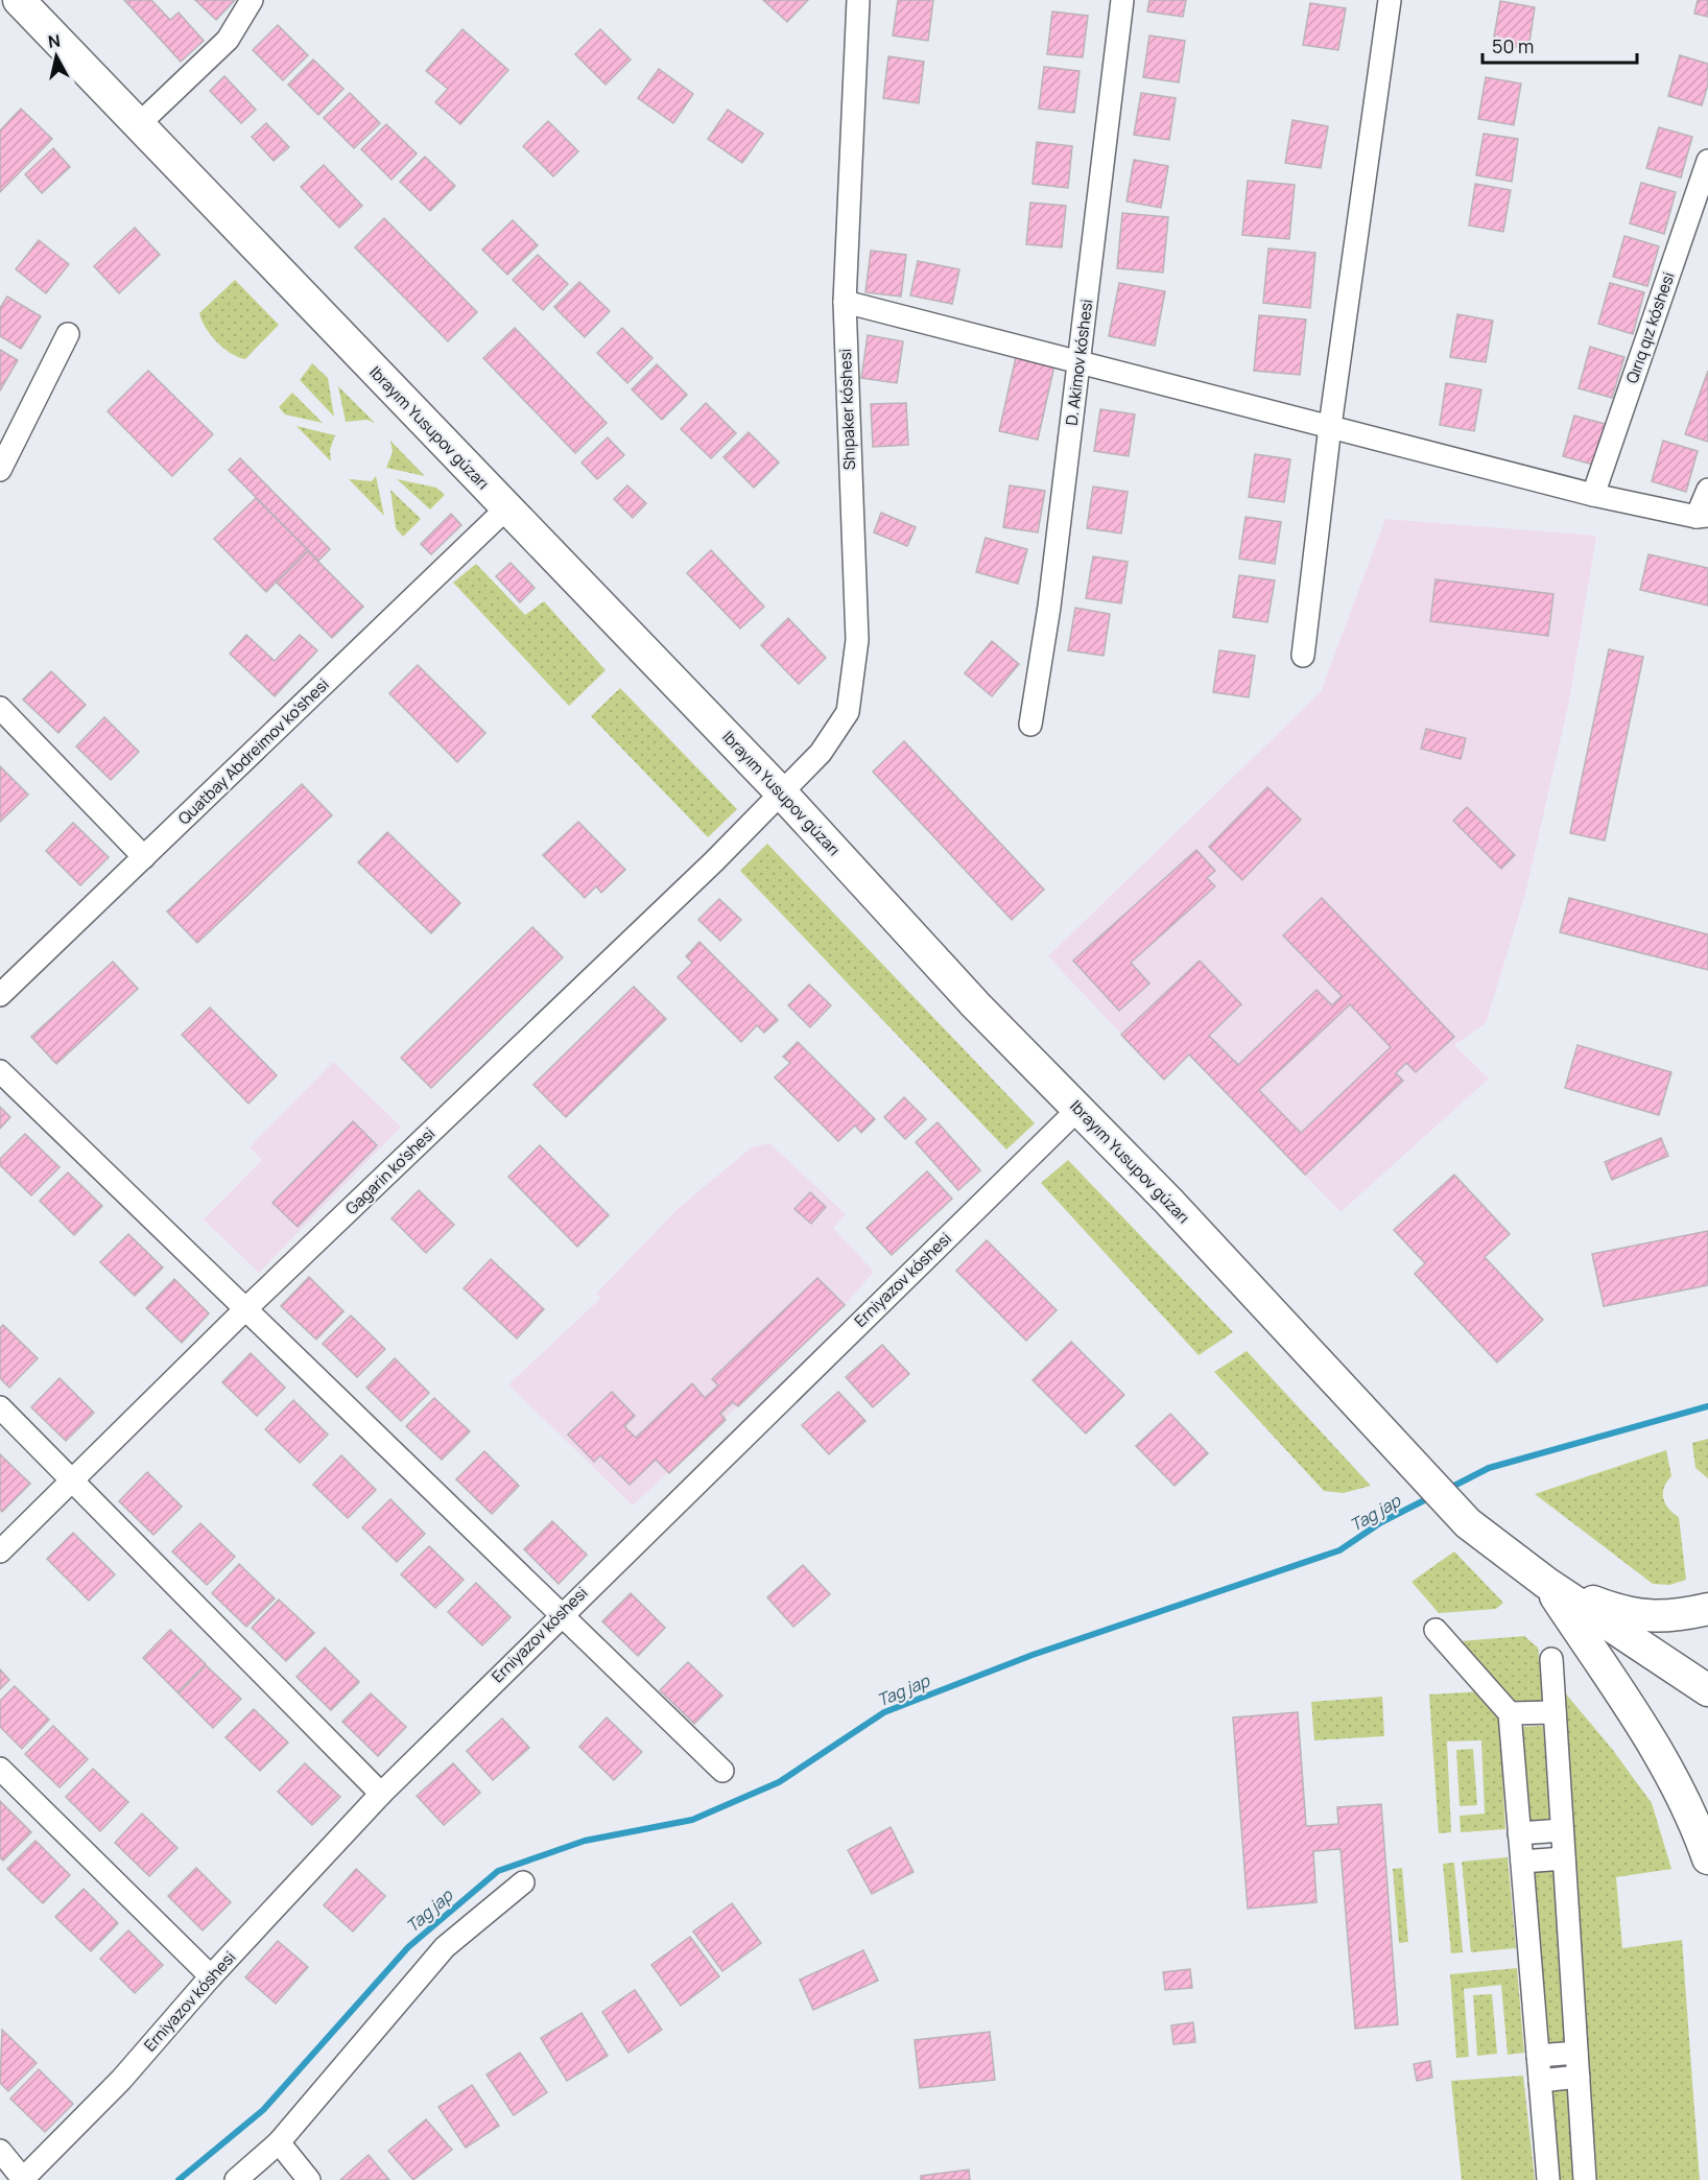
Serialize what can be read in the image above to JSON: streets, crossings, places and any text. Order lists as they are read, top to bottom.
{
  "streets": {
    "main road": ["Ibrayım Yusupov gúzarı"],
    "street": [
      "Qırıq qız kóshesi",
      "D. Akimov kóshesi",
      "Shıpaker kóshesi",
      "Quatbay Abdreimov ko'shesi",
      "Gagarin ko'shesi",
      "Erniyazov kóshesi"
    ]
  },
  "crossings": [
    ["Shıpaker kóshesi", "Ibrayım Yusupov gúzarı"],
    ["Shıpaker kóshesi", "Gagarin ko'shesi"],
    ["Ibrayım Yusupov gúzarı", "Quatbay Abdreimov ko'shesi"],
    ["Ibrayım Yusupov gúzarı", "Gagarin ko'shesi"],
    ["Ibrayım Yusupov gúzarı", "Erniyazov kóshesi"]
  ],
  "water": ["Tag jap"],
  "scale_bar": "50 m",
  "north": "top"
}
